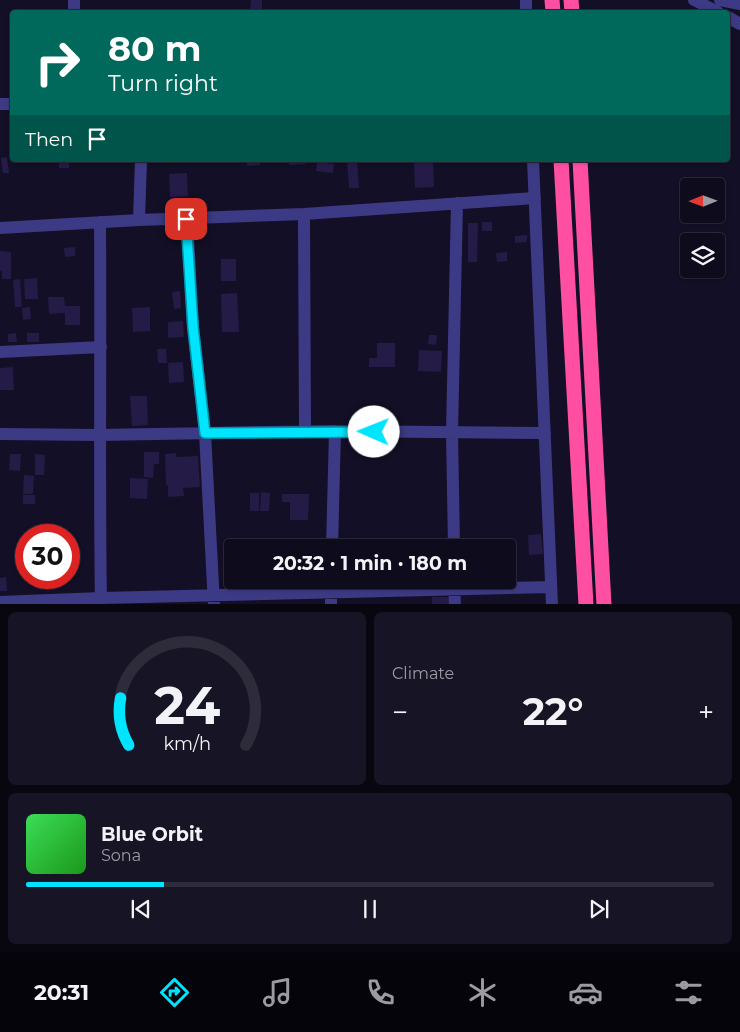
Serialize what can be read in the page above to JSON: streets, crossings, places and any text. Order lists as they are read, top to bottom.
{
  "north": "left",
  "page": {
    "turn": ["80 m", "Turn right"],
    "then": "Then",
    "limit": "30",
    "trip": "20:32 · 1 min · 180 m",
    "tile": "Climate",
    "heat": ["−", "22°", "+"],
    "song": ["Blue Orbit", "Sona"],
    "tabs": "20:31",
    "gauge": ["24", "km/h"]
  }
}
